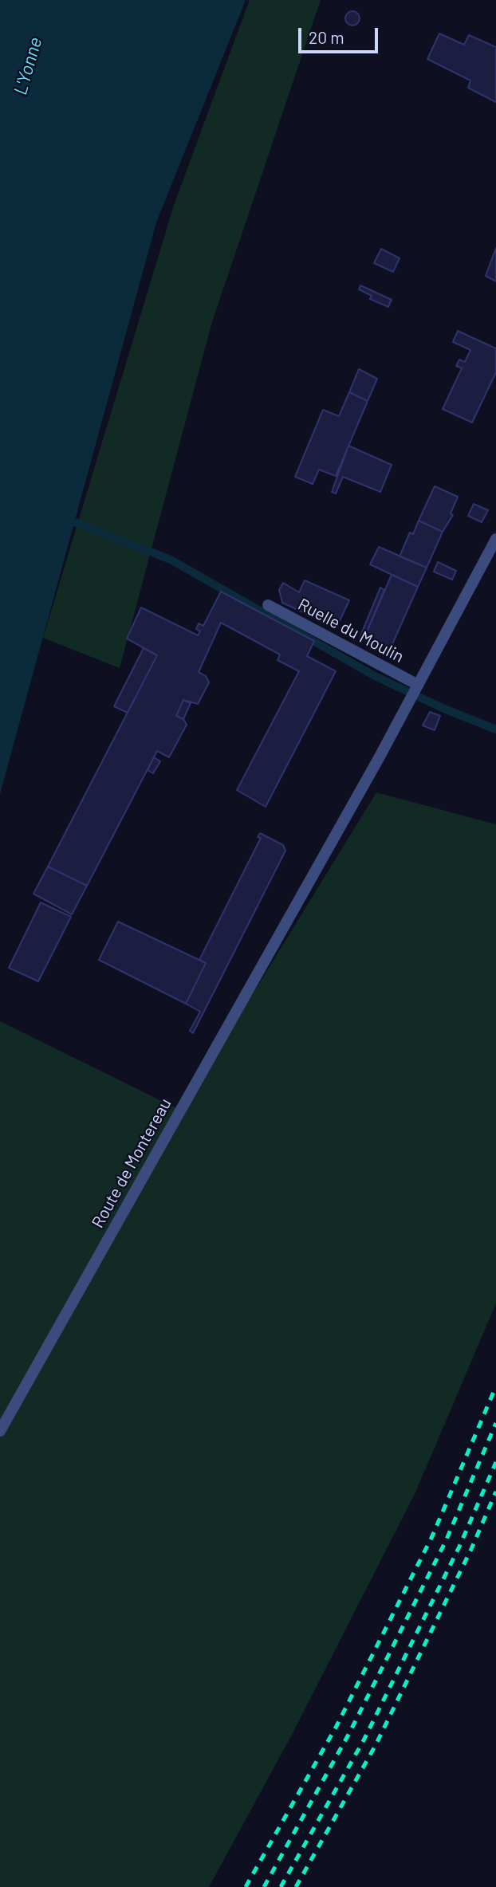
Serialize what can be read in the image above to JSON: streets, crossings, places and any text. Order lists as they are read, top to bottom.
{
  "streets": {
    "street": ["Ruelle du Moulin", "Route de Montereau"]
  },
  "crossings": [
    ["Ruelle du Moulin", "Route de Montereau"]
  ],
  "water": ["L'Yonne"],
  "scale_bar": "20 m"
}
